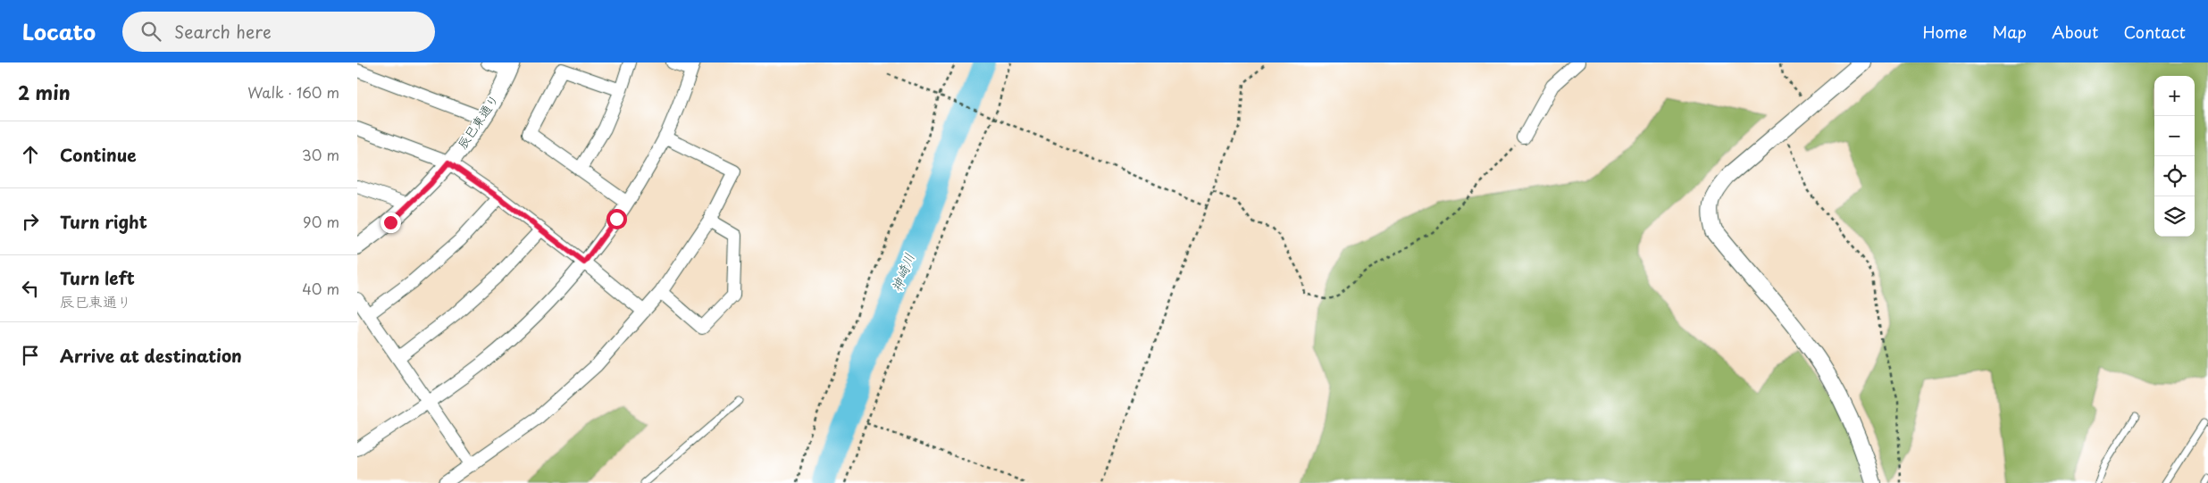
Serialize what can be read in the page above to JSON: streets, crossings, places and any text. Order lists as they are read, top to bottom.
{
  "streets": {
    "street": ["辰巳東通り"]
  },
  "water": ["神崎川"],
  "page": {
    "header": "Locato",
    "search": "Search here",
    "nav": [
      "Home",
      "Map",
      "About",
      "Contact"
    ],
    "heading": ["2 min", "Walk · 160 m"],
    "map_buttons": ["+", "−"],
    "list": [
      ["Continue", "30 m"],
      ["Turn right", "90 m"],
      ["Turn left", "辰巳東通り", "40 m"],
      "Arrive at destination"
    ]
  }
}
